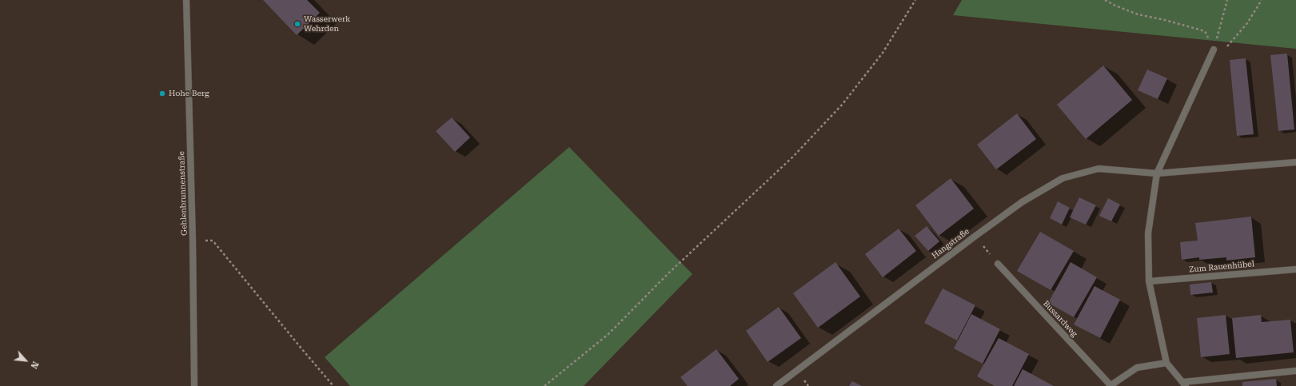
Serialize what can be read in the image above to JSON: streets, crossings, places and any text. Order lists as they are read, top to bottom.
{
  "streets": {
    "street": [
      "Gehlenbrunnenstraße",
      "Hangstraße",
      "Zum Rauenhübel",
      "Bussardweg"
    ]
  },
  "places": ["Wasserwerk Wehrden", "Hohe Berg"],
  "north": "bottom right"
}
